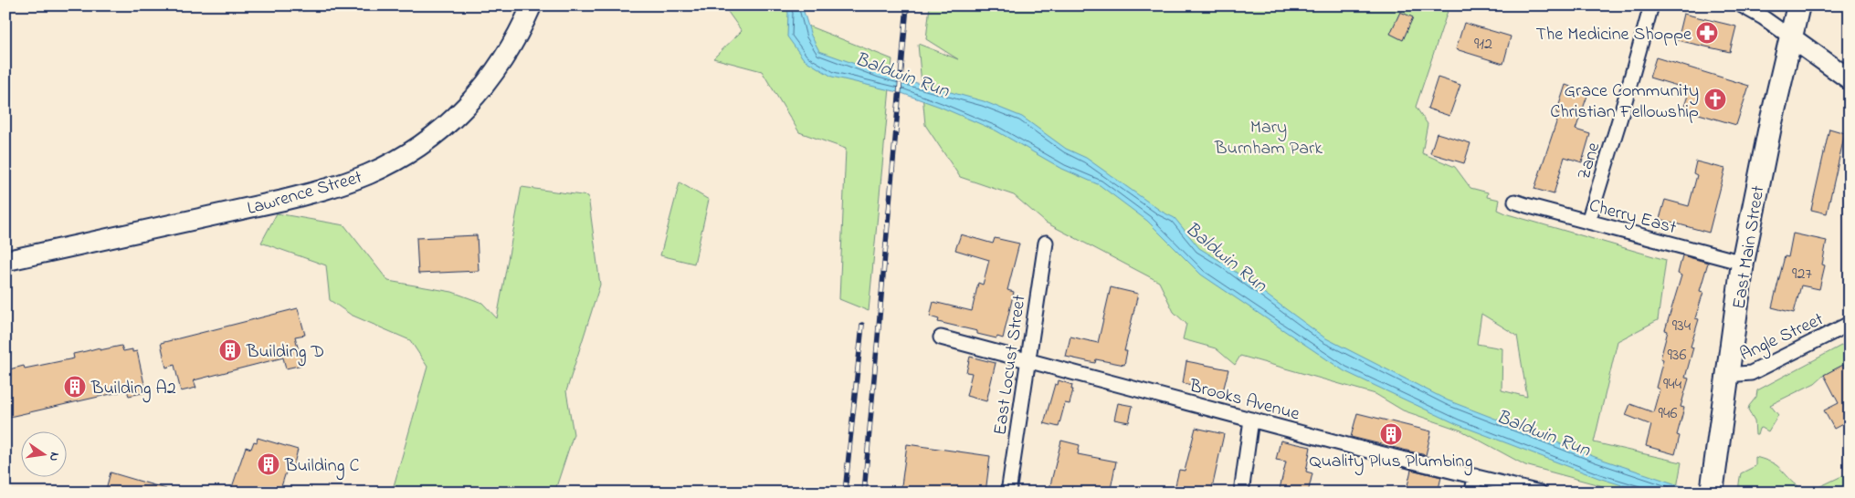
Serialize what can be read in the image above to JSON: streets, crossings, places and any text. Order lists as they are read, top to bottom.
{
  "streets": {
    "main road": ["East Main Street"],
    "street": [
      "Zane",
      "Lawrence Street",
      "Cherry East",
      "Angle Street",
      "East Locust Street",
      "Brooks Avenue"
    ]
  },
  "crossings": [
    ["Zane", "Cherry East"],
    ["Cherry East", "East Main Street"],
    ["East Main Street", "Angle Street"],
    ["East Locust Street", "Brooks Avenue"]
  ],
  "water": ["Baldwin Run"],
  "parks": ["Mary Burnham Park"],
  "places": {
    "pharmacy": ["The Medicine Shoppe"],
    "church": ["Grace Community Christian Fellowship"],
    "building": [
      "Building D",
      "Building A2",
      "Quality Plus Plumbing",
      "Building C"
    ]
  },
  "house_numbers": [
    "912",
    "927",
    "934",
    "936",
    "944",
    "946"
  ],
  "north": "right"
}
